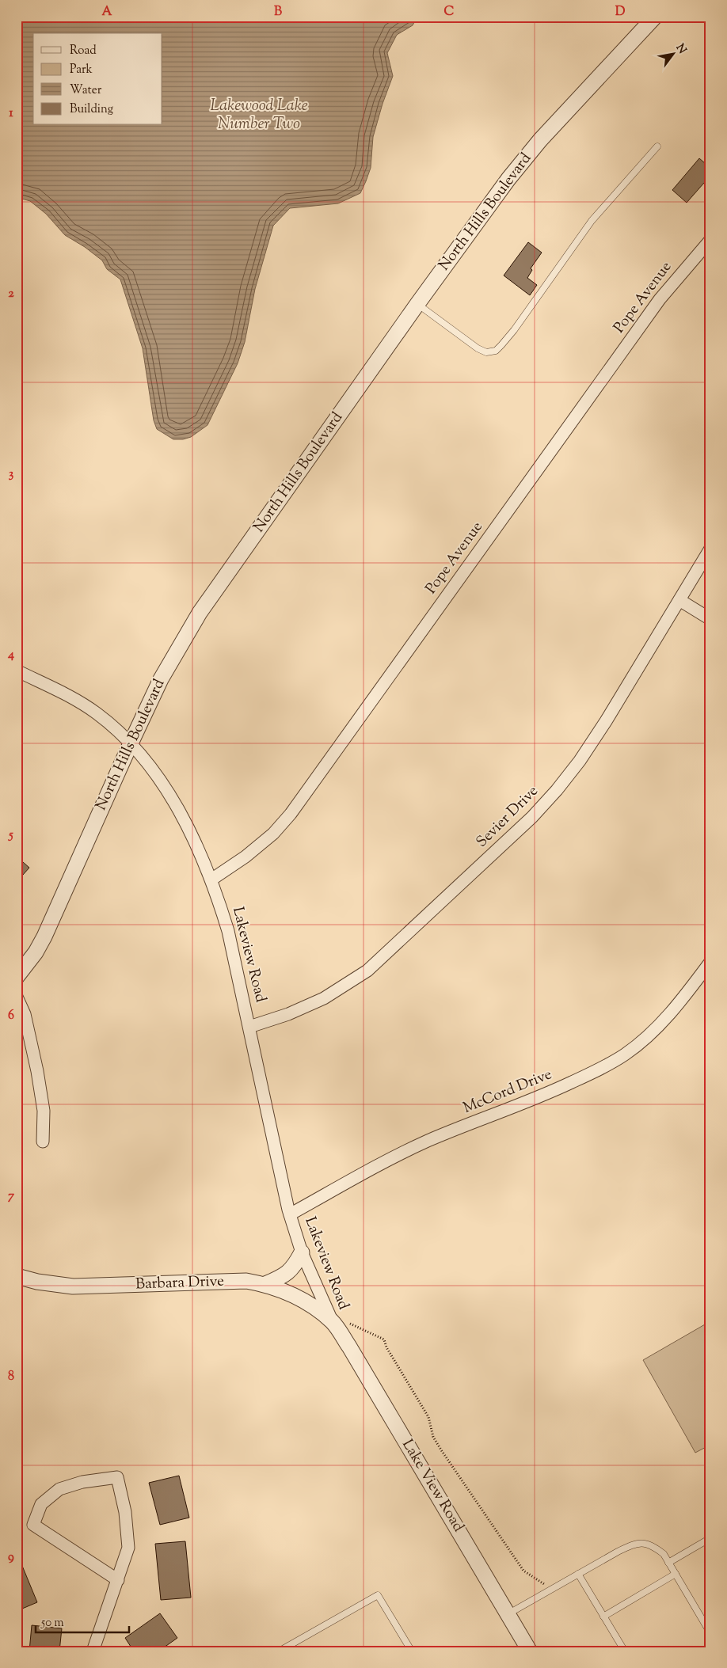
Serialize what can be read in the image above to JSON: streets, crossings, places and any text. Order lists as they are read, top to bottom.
{
  "streets": {
    "street": [
      "North Hills Boulevard",
      "Pope Avenue",
      "Sevier Drive",
      "Lakeview Road",
      "McCord Drive",
      "Barbara Drive",
      "Lake View Road"
    ]
  },
  "crossings": [
    ["North Hills Boulevard", "Lakeview Road"],
    ["Pope Avenue", "Lakeview Road"],
    ["Sevier Drive", "Lakeview Road"],
    ["Lakeview Road", "McCord Drive"],
    ["Lakeview Road", "Barbara Drive"],
    ["Lakeview Road", "Lake View Road"],
    ["Barbara Drive", "Lake View Road"]
  ],
  "water": ["Lakewood Lake Number Two"],
  "legend": [
    "Road",
    "Park",
    "Water",
    "Building"
  ],
  "scale_bar": "50 m",
  "north": "top right",
  "grid": {
    "columns": [
      "A",
      "B",
      "C",
      "D"
    ],
    "rows": [
      "1",
      "2",
      "3",
      "4",
      "5",
      "6",
      "7",
      "8",
      "9"
    ]
  }
}
